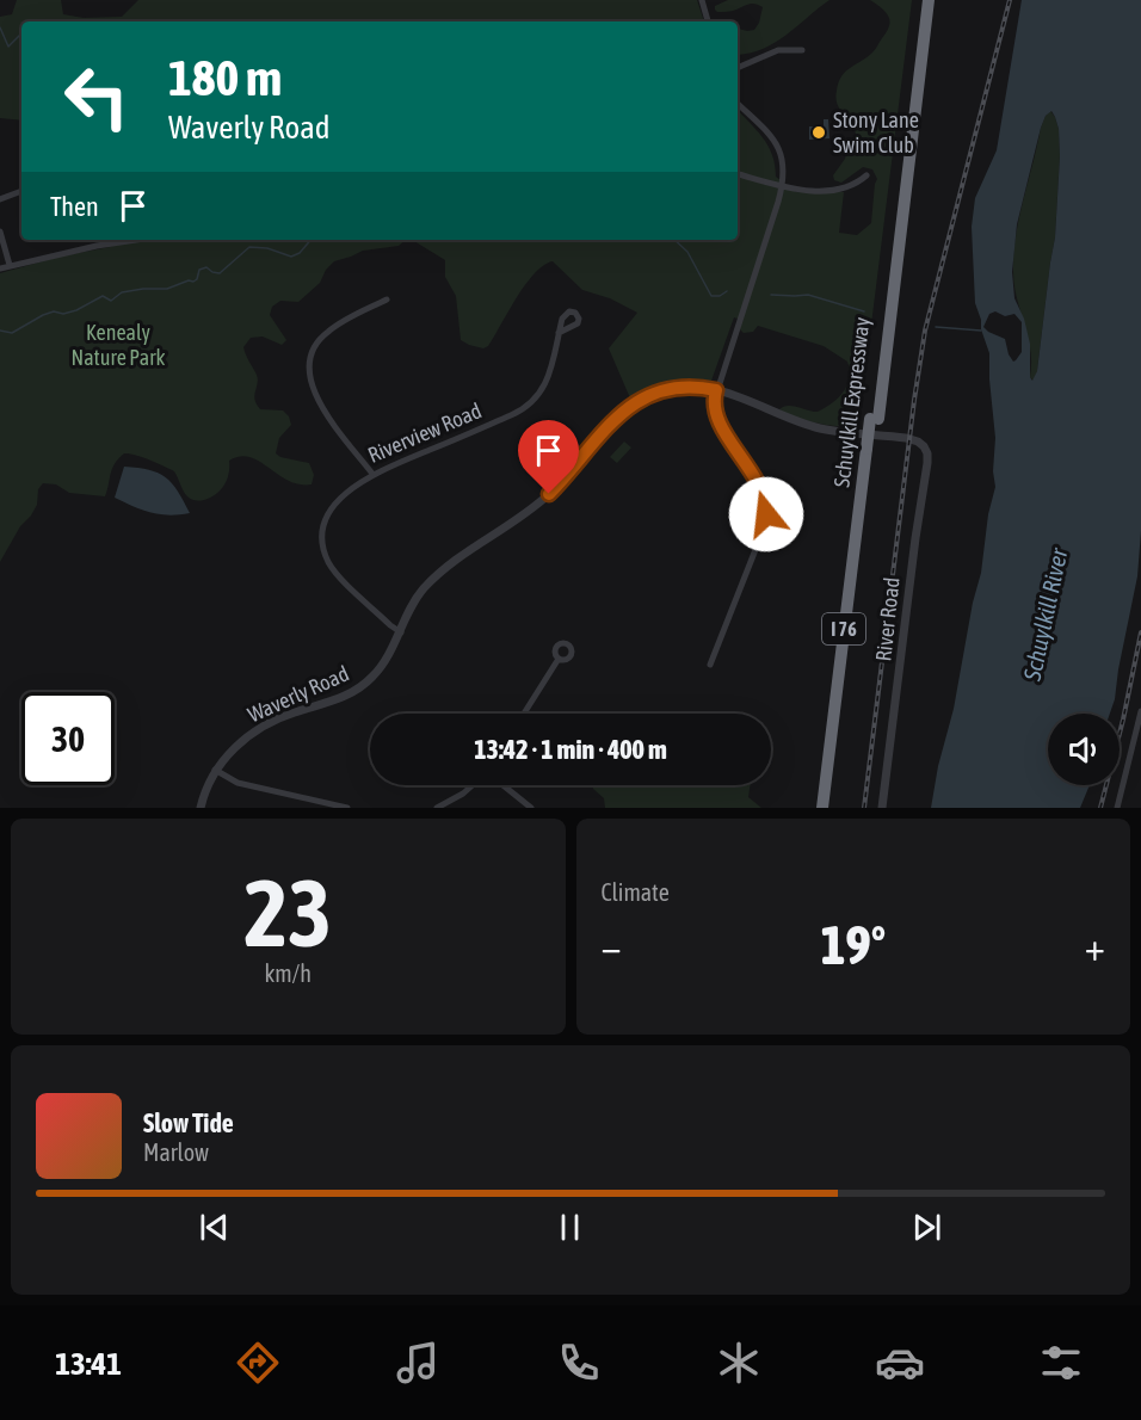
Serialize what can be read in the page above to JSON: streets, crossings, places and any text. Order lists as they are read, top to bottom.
{
  "streets": {
    "highway": ["Schuylkill Expressway", "I 76"],
    "street": ["Riverview Road", "River Road", "Waverly Road"]
  },
  "crossings": [
    ["Riverview Road", "Waverly Road"],
    ["River Road", "Waverly Road"]
  ],
  "water": ["Schuylkill River"],
  "parks": ["Kenealy Nature Park"],
  "places": ["Stony Lane Swim Club"],
  "page": {
    "turn": ["180 m", "Waverly Road"],
    "then": "Then",
    "limit": "30",
    "trip": "13:42 · 1 min · 400 m",
    "tile": [
      ["23", "km/h"],
      "Climate"
    ],
    "heat": ["−", "19°", "+"],
    "song": ["Slow Tide", "Marlow"],
    "tabs": "13:41"
  }
}
